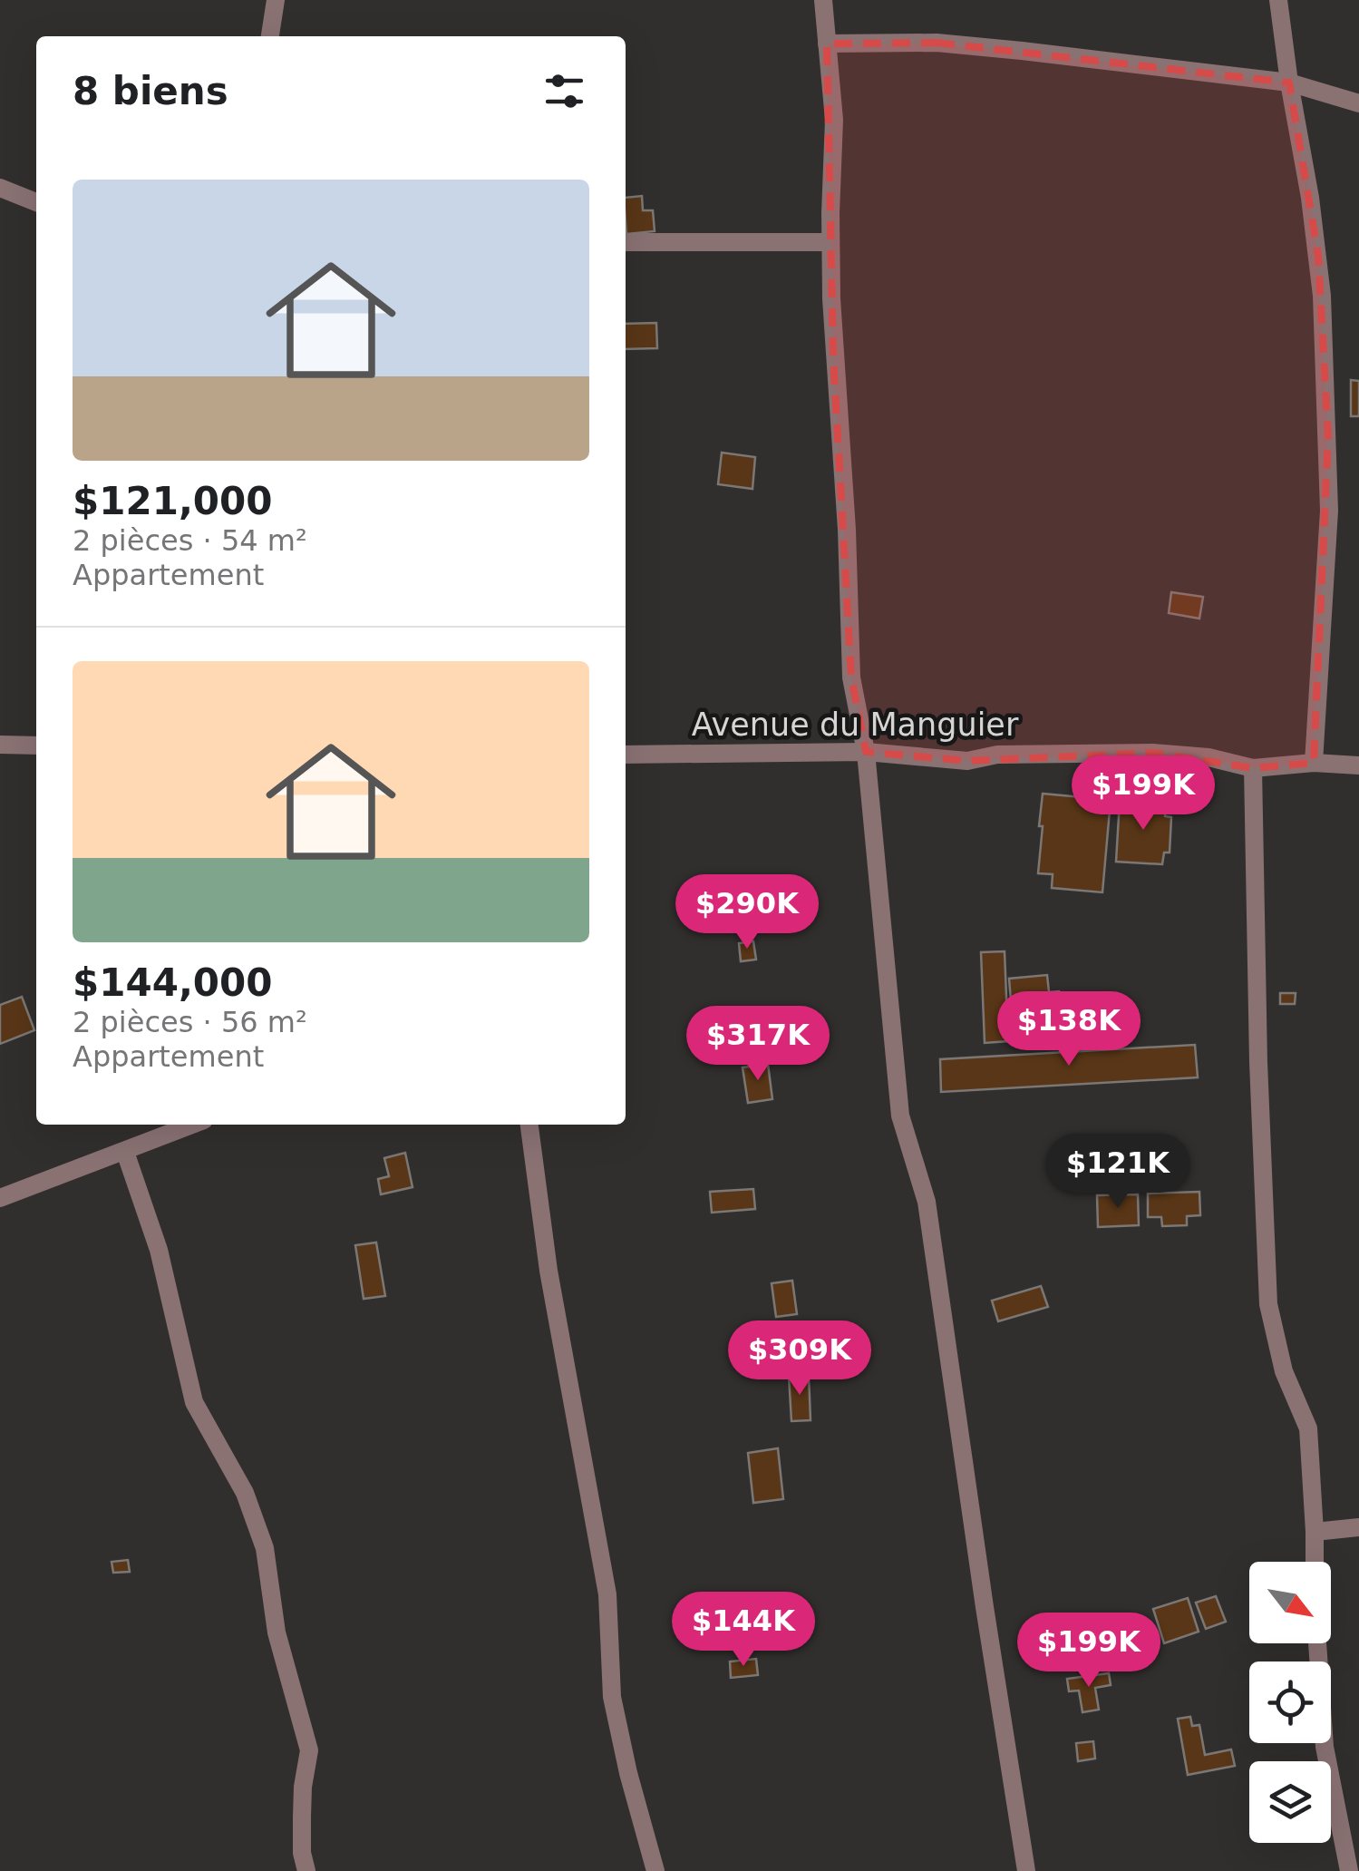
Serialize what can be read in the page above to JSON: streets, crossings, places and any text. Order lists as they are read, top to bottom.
{
  "streets": {
    "street": ["Avenue du Manguier"]
  },
  "north": "bottom right",
  "page": {
    "heading": "8 biens",
    "list": [
      {
        "name": "$121,000",
        "note": "2 pièces · 54 m² · Appartement"
      },
      {
        "name": "$144,000",
        "note": "2 pièces · 56 m² · Appartement"
      }
    ],
    "price": [
      "$199K",
      "$290K",
      "$138K",
      "$317K",
      "$121K",
      "$309K",
      "$144K",
      "$199K"
    ]
  }
}
